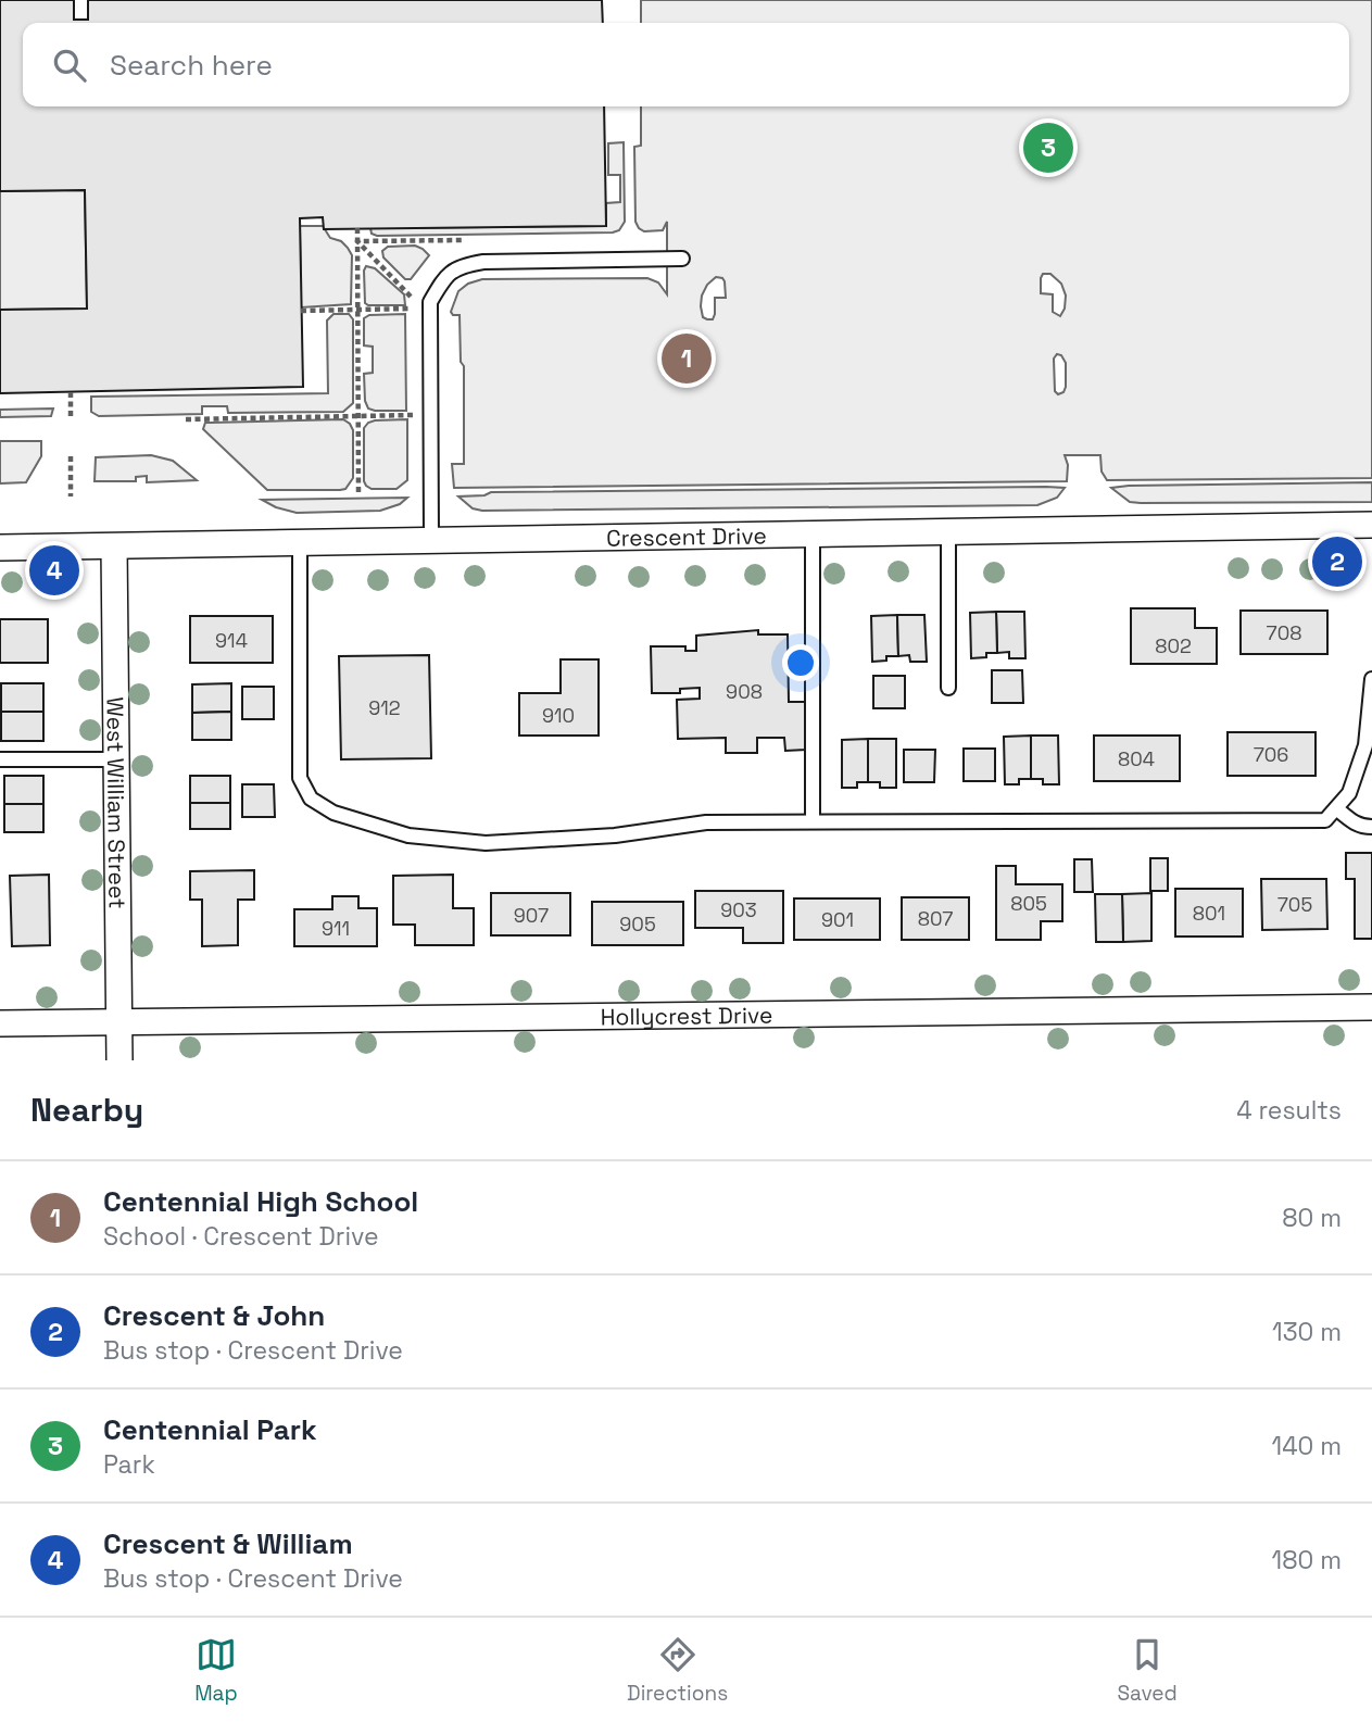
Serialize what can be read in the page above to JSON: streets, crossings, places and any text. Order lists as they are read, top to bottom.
{
  "streets": {
    "street": ["Crescent Drive", "West William Street", "Hollycrest Drive"]
  },
  "crossings": [
    ["Crescent Drive", "West William Street"],
    ["West William Street", "Hollycrest Drive"]
  ],
  "house_numbers": [
    "708",
    "914",
    "802",
    "908",
    "912",
    "910",
    "706",
    "804",
    "805",
    "705",
    "903",
    "801",
    "907",
    "807",
    "901",
    "905",
    "911"
  ],
  "page": {
    "search": "Search here",
    "pins": [
      "3",
      "1",
      "2",
      "4"
    ],
    "heading": ["Nearby", "4 results"],
    "list": [
      {
        "mark": "1",
        "name": "Centennial High School",
        "note": "School · Crescent Drive",
        "value": "80 m"
      },
      {
        "mark": "2",
        "name": "Crescent & John",
        "note": "Bus stop · Crescent Drive",
        "value": "130 m"
      },
      {
        "mark": "3",
        "name": "Centennial Park",
        "note": "Park",
        "value": "140 m"
      },
      {
        "mark": "4",
        "name": "Crescent & William",
        "note": "Bus stop · Crescent Drive",
        "value": "180 m"
      }
    ],
    "nav": ["Map", "Directions", "Saved"]
  }
}
